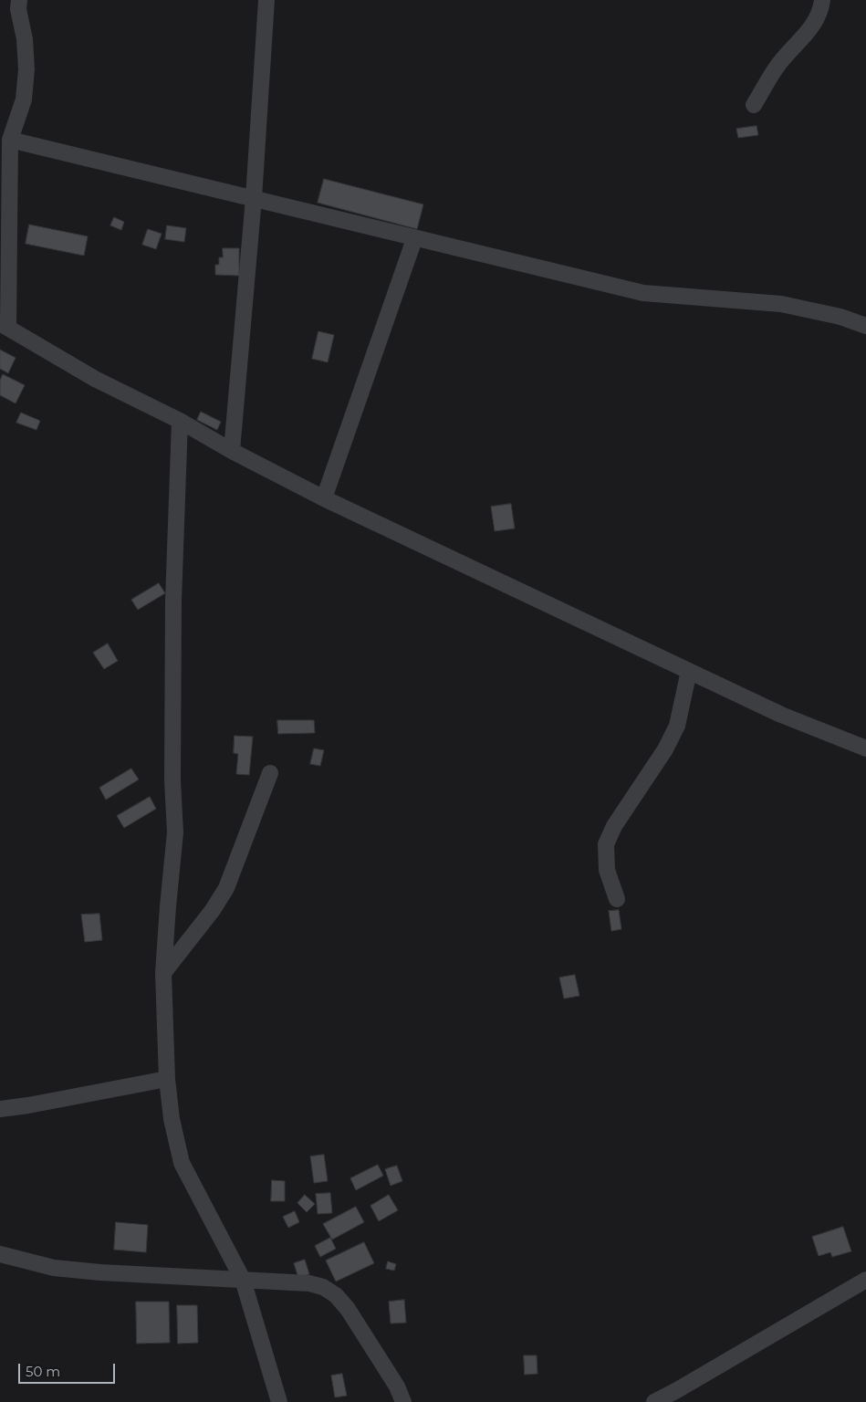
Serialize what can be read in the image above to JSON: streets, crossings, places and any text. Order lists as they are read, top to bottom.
{
  "scale_bar": "50 m"
}
